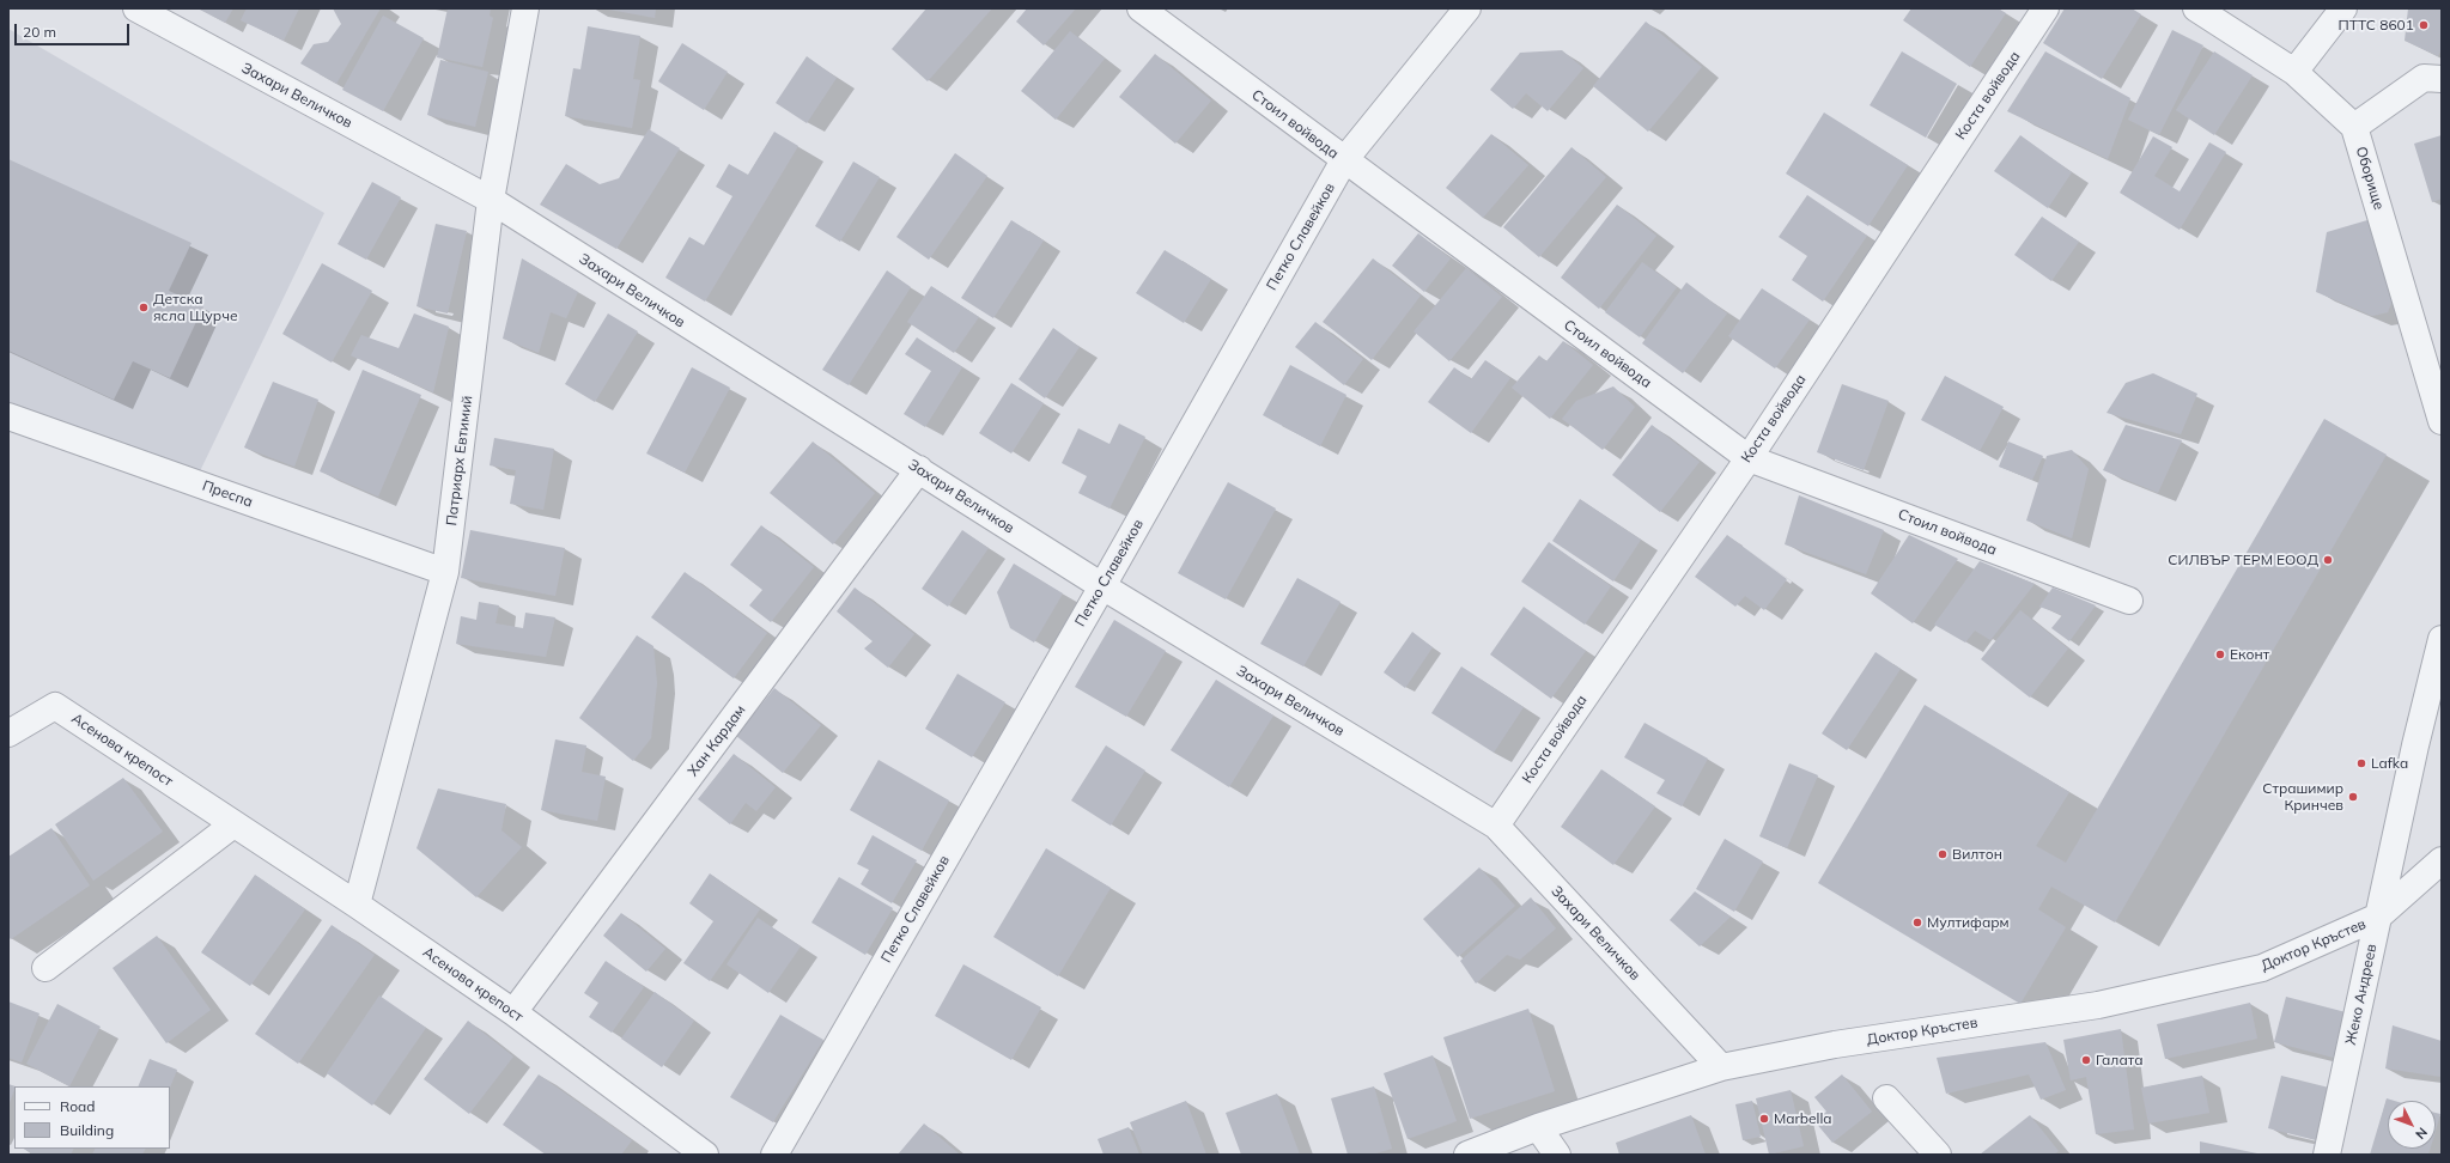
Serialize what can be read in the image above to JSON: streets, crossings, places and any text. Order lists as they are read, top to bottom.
{
  "streets": {
    "street": [
      "Захари Величков",
      "Коста войвода",
      "Стоил войвода",
      "Оборище",
      "Петко Славейков",
      "Патриарх Евтимий",
      "Преспа",
      "Хан Кардам",
      "Асенова крепост",
      "Доктор Кръстев",
      "Жеко Андреев"
    ]
  },
  "crossings": [
    ["Захари Величков", "Коста войвода"],
    ["Захари Величков", "Петко Славейков"],
    ["Захари Величков", "Патриарх Евтимий"],
    ["Захари Величков", "Хан Кардам"],
    ["Захари Величков", "Доктор Кръстев"],
    ["Коста войвода", "Стоил войвода"],
    ["Стоил войвода", "Петко Славейков"],
    ["Патриарх Евтимий", "Преспа"],
    ["Патриарх Евтимий", "Асенова крепост"],
    ["Хан Кардам", "Асенова крепост"],
    ["Доктор Кръстев", "Жеко Андреев"]
  ],
  "places": [
    "ПТТС 8601",
    "Детска ясла Щурче",
    "СИЛВЪР ТЕРМ ЕООД",
    "Еконт",
    "Lafka",
    "Страшимир Кринчев",
    "Вилтон",
    "Мултифарм",
    "Галата",
    "Marbella"
  ],
  "legend": ["Road", "Building"],
  "scale_bar": "20 m",
  "north": "bottom right"
}
